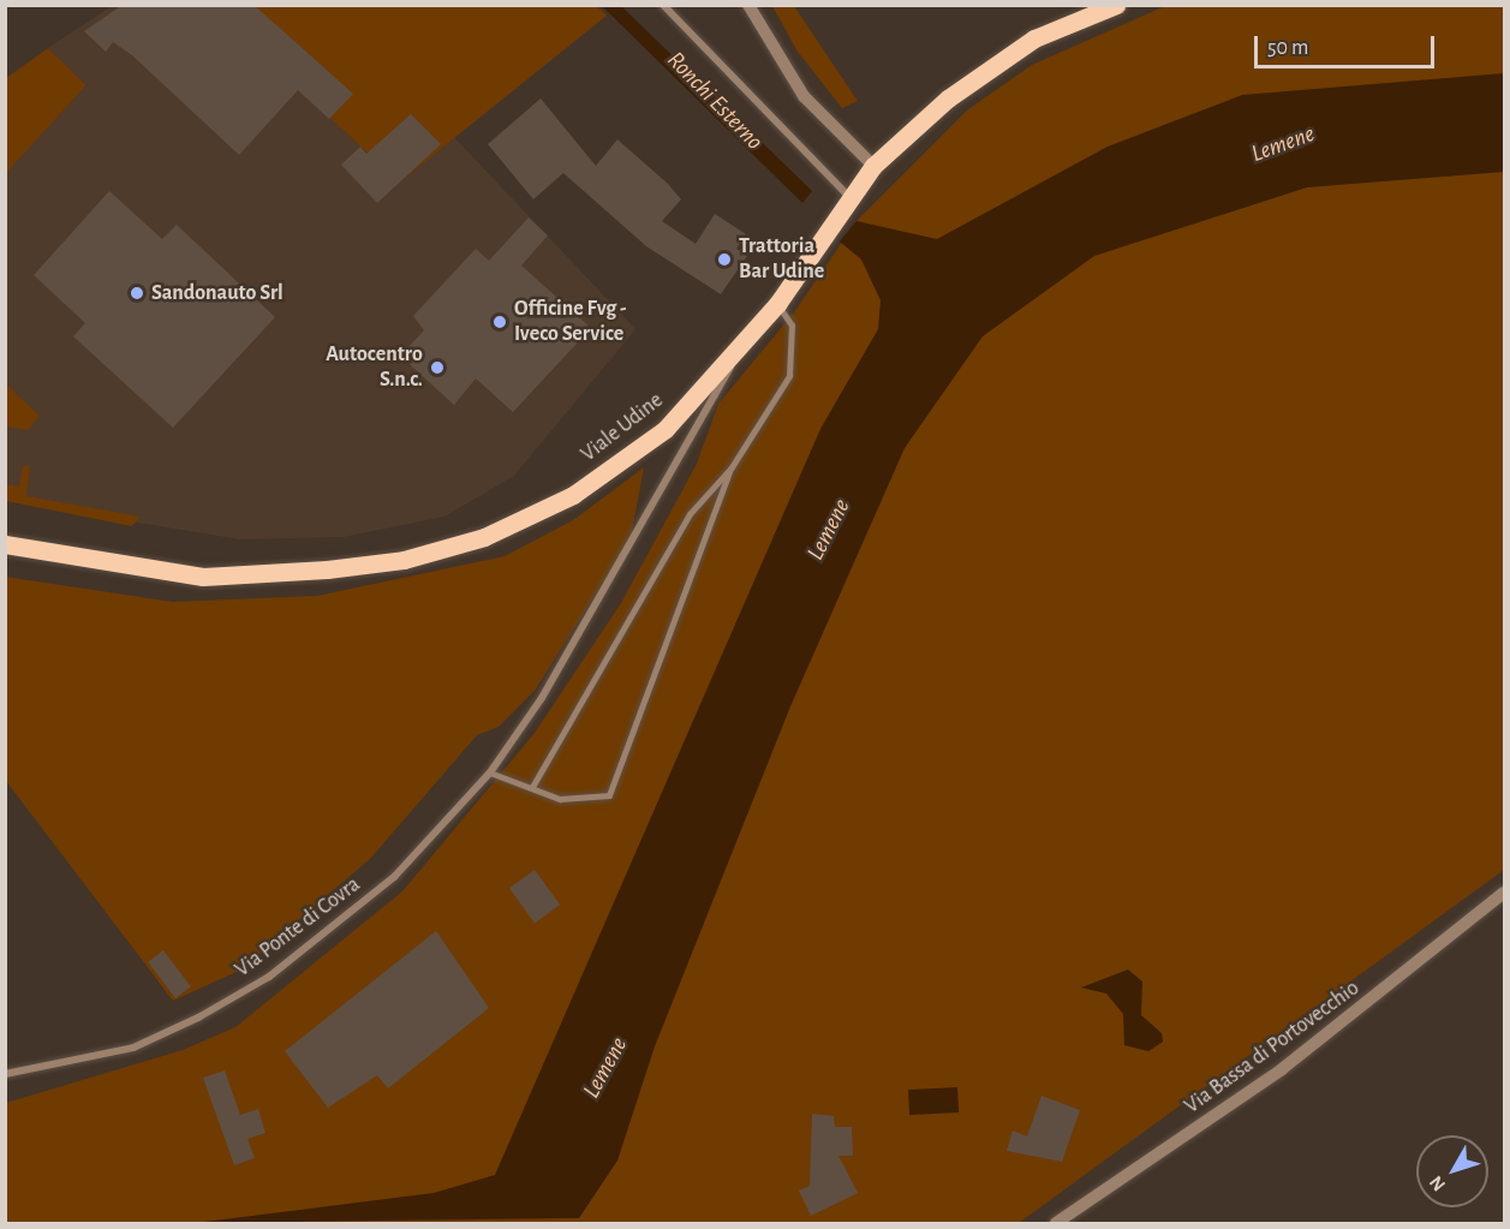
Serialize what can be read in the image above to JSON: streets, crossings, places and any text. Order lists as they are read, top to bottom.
{
  "streets": {
    "main road": ["Viale Udine"],
    "street": ["Via Ponte di Covra", "Via Bassa di Portovecchio"]
  },
  "crossings": [
    ["Viale Udine", "Via Ponte di Covra"]
  ],
  "water": ["Ronchi Esterno", "Lemene"],
  "places": [
    "Trattoria Bar Udine",
    "Sandonauto Srl",
    "Officine Fvg - Iveco Service",
    "Autocentro S.n.c."
  ],
  "scale_bar": "50 m",
  "north": "bottom left"
}
